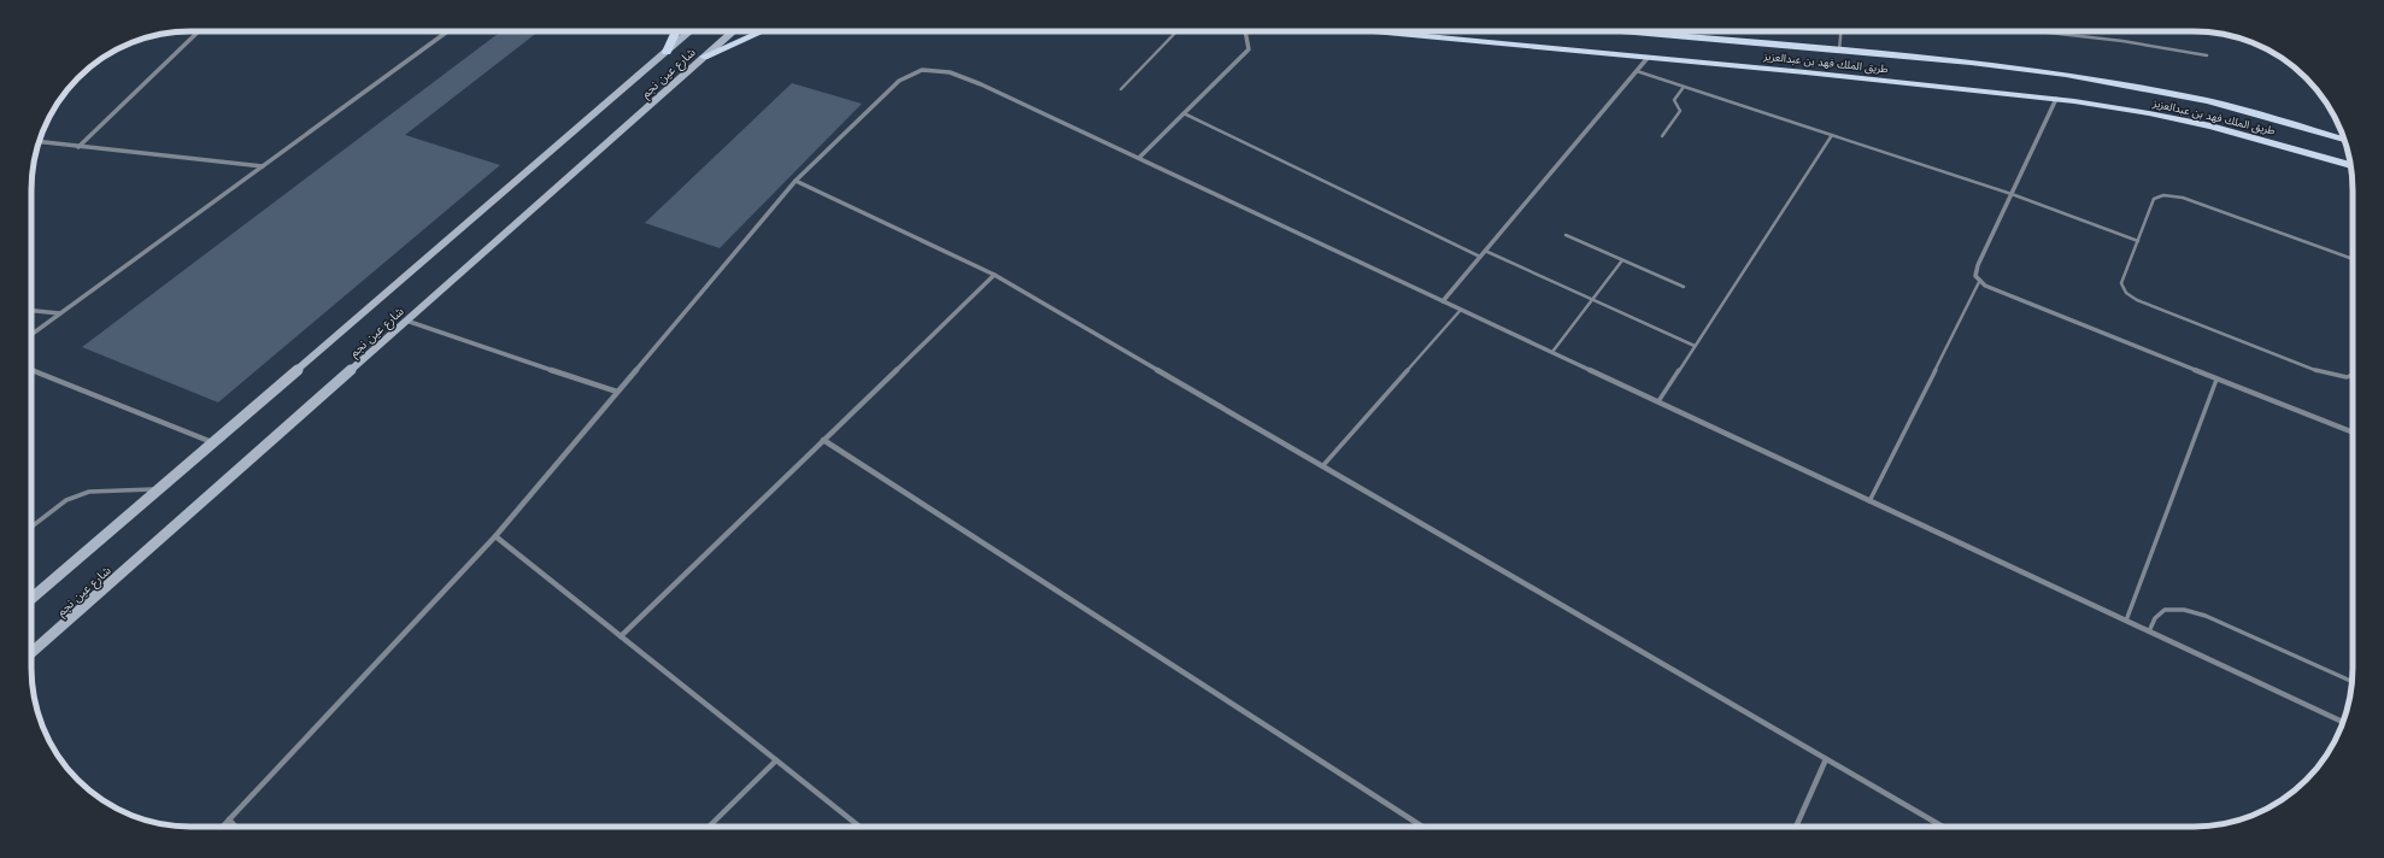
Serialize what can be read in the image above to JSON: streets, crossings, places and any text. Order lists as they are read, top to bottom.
{
  "streets": {
    "main road": ["طريق الملك فهد بن عبدالعزيز", "شارع عين نجم"]
  }
}
